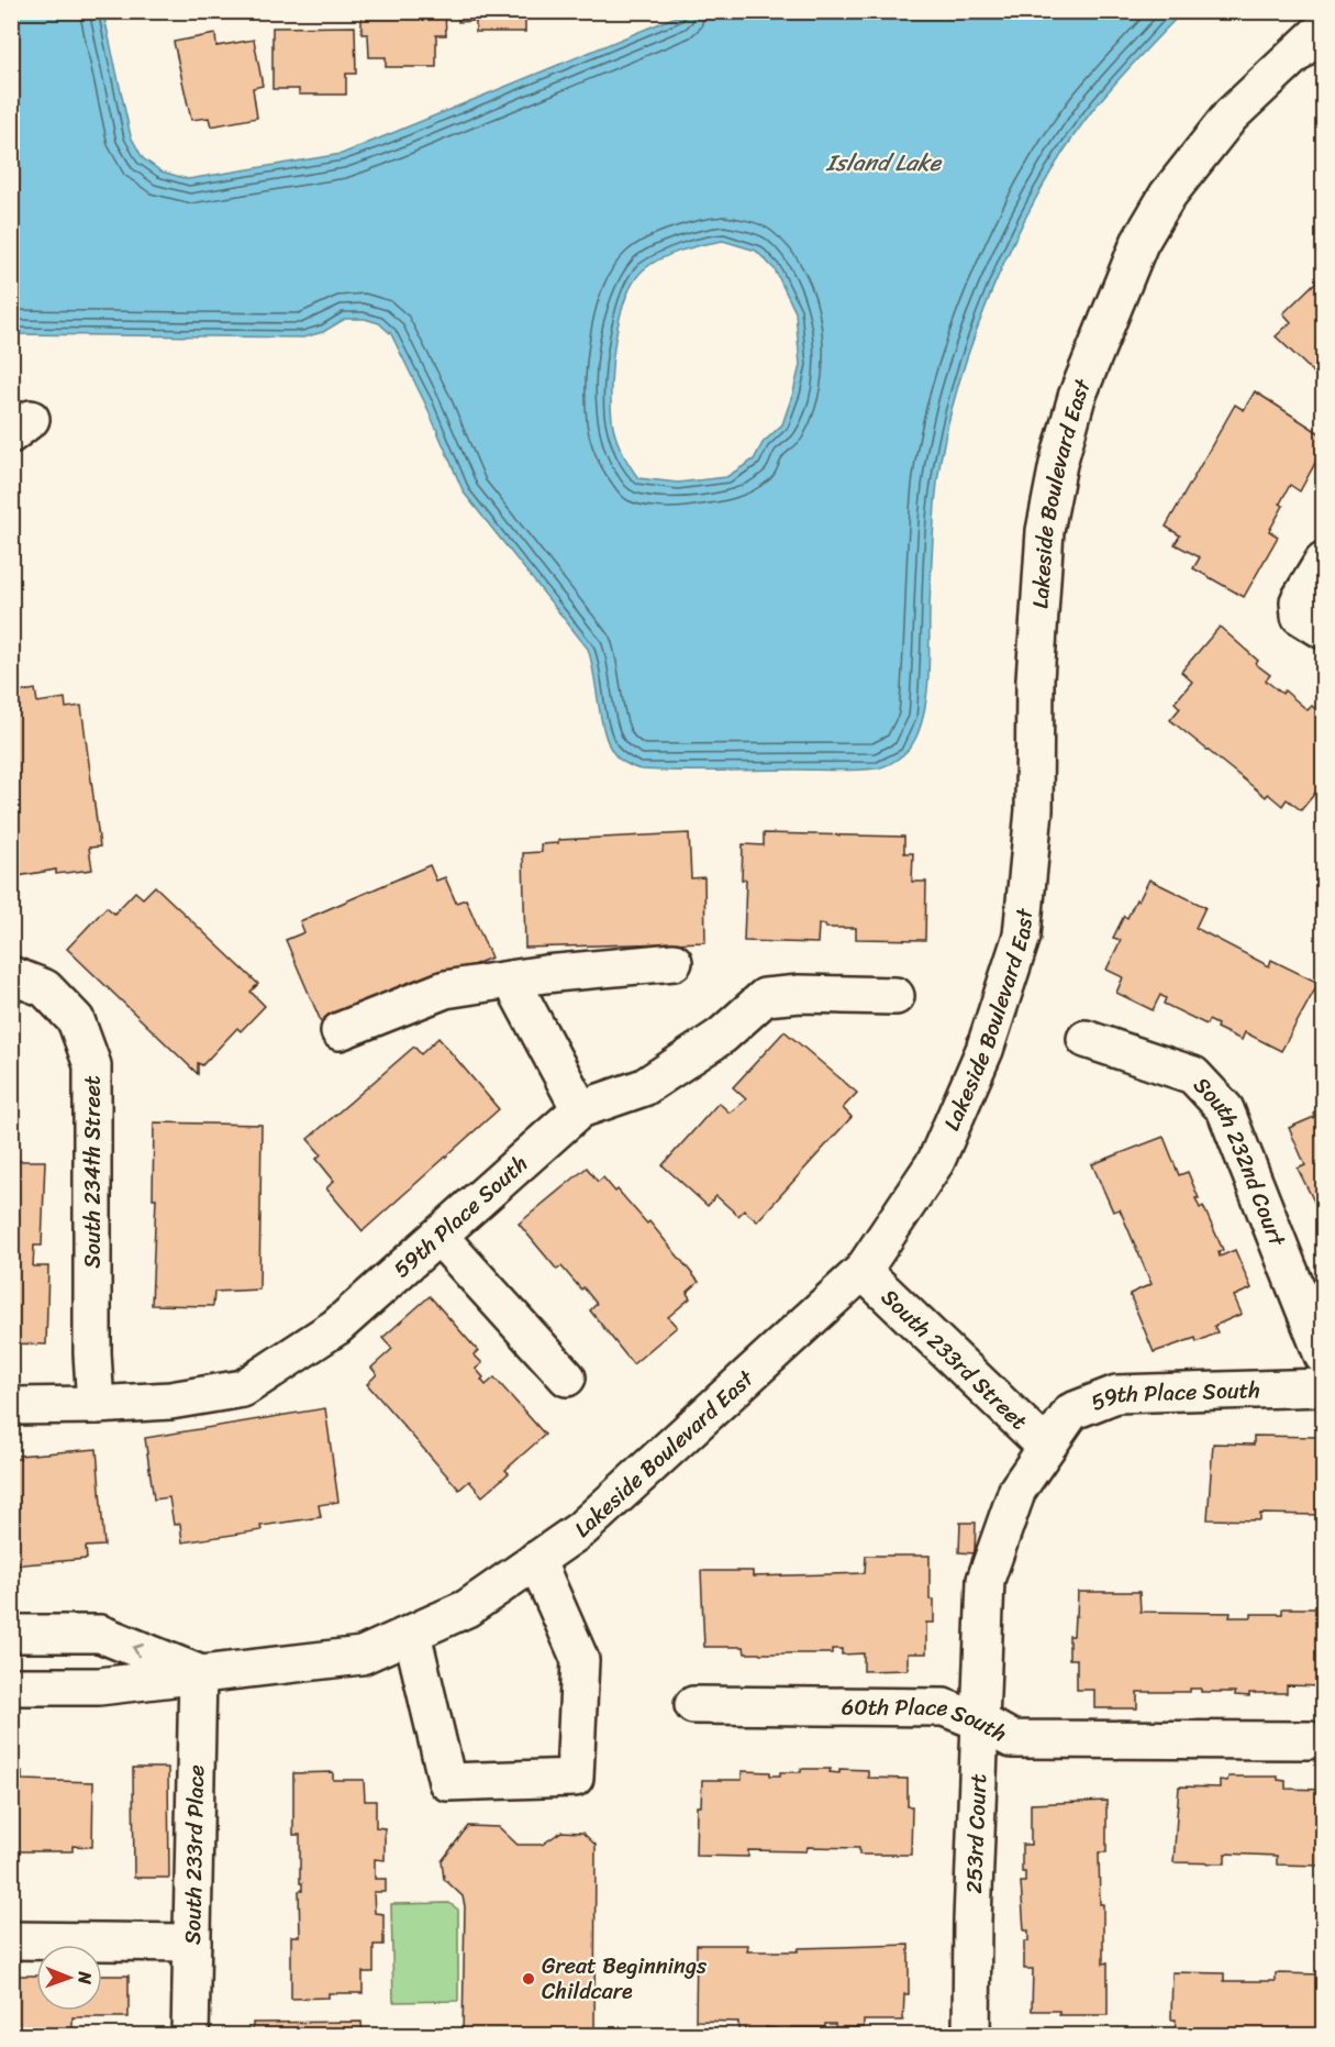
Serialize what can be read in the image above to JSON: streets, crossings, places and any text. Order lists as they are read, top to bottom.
{
  "streets": {
    "street": [
      "Lakeside Boulevard East",
      "South 232nd Court",
      "South 234th Street",
      "59th Place South",
      "South 233rd Street",
      "60th Place South",
      "253rd Court",
      "South 233rd Place"
    ]
  },
  "crossings": [
    ["Lakeside Boulevard East", "South 233rd Street"],
    ["Lakeside Boulevard East", "South 233rd Place"],
    ["South 234th Street", "59th Place South"],
    ["59th Place South", "South 233rd Street"],
    ["59th Place South", "253rd Court"],
    ["South 233rd Street", "253rd Court"],
    ["60th Place South", "253rd Court"]
  ],
  "water": ["Island Lake"],
  "places": ["Great Beginnings Childcare"],
  "north": "right"
}
